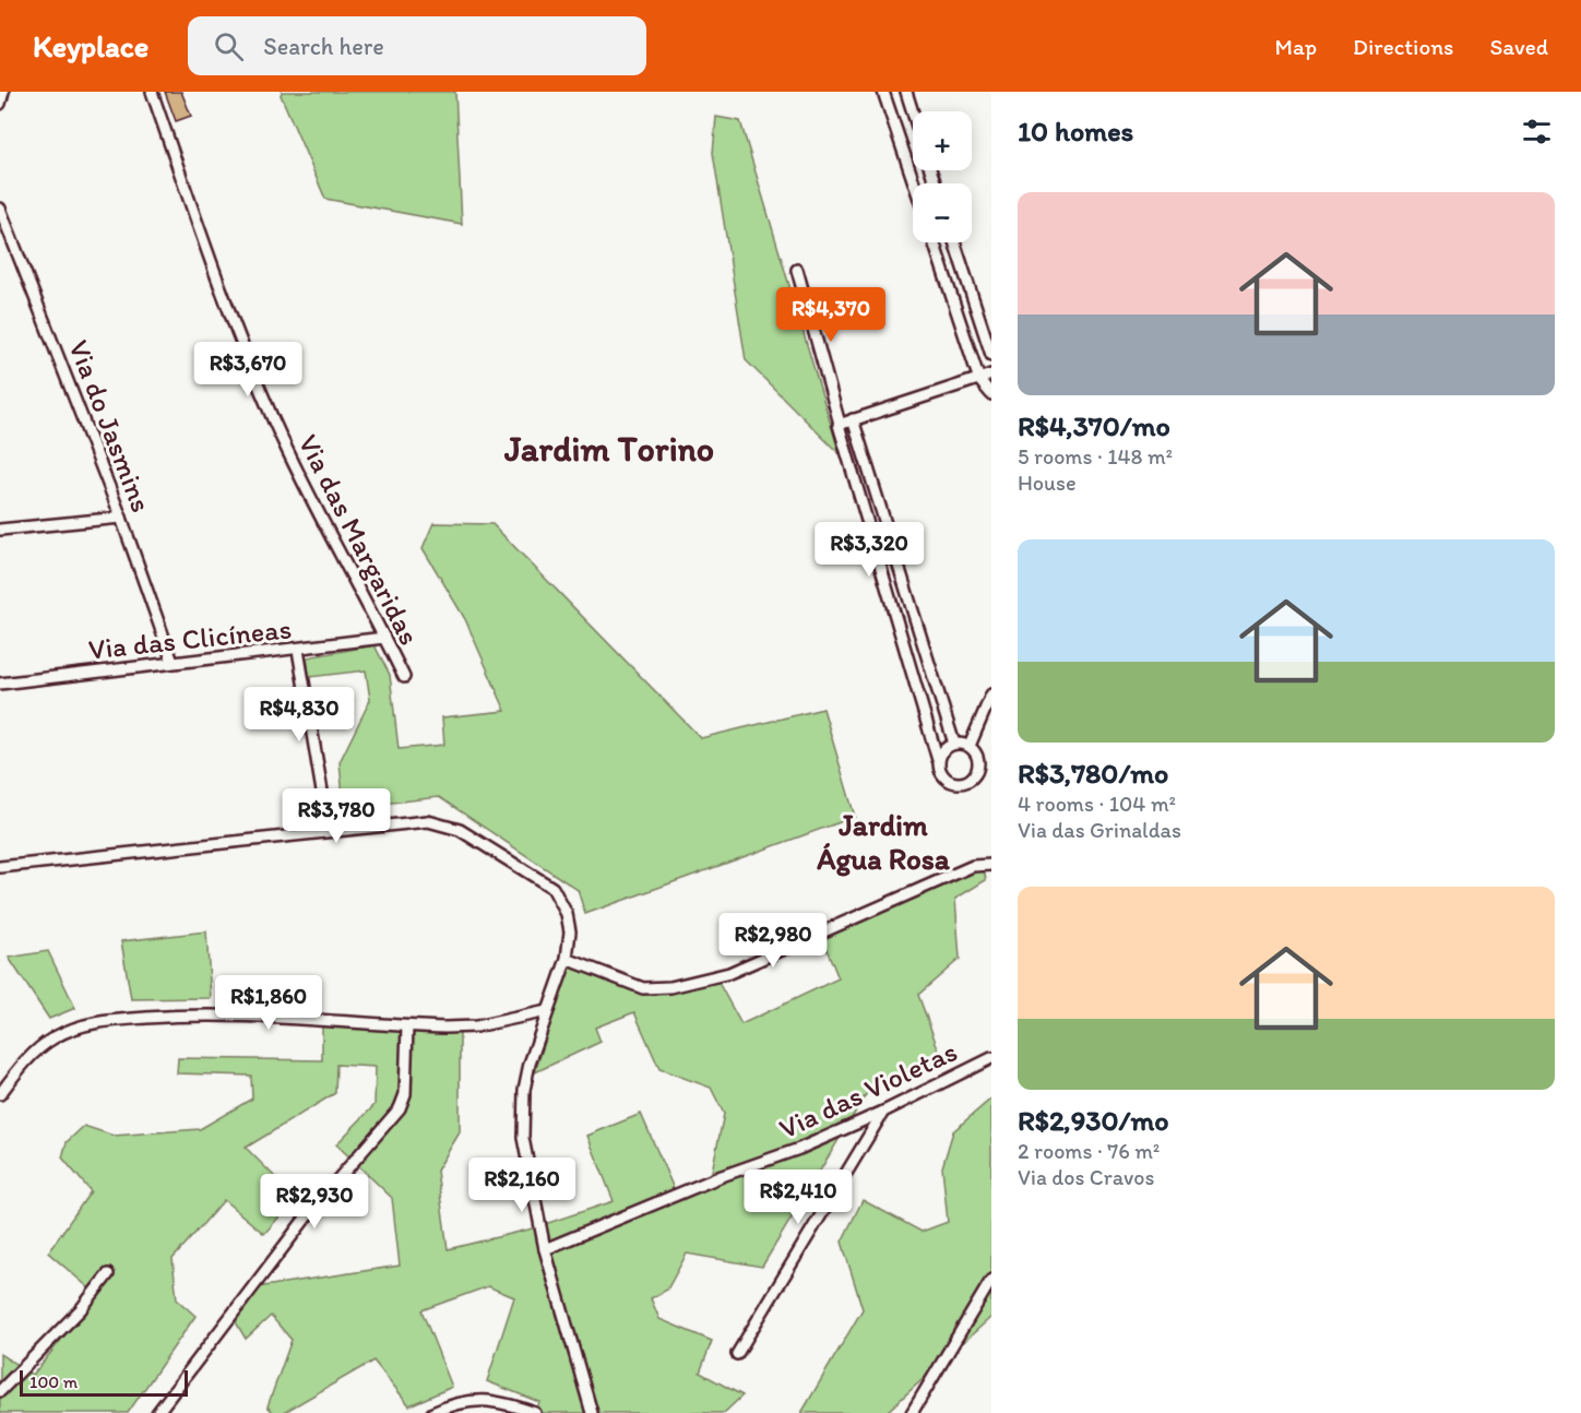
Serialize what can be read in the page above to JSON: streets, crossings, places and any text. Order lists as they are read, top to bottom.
{
  "streets": {
    "street": [
      "Via do Jasmins",
      "Via das Margaridas",
      "Via das Clicíneas",
      "Via das Violetas"
    ]
  },
  "crossings": [
    ["Via do Jasmins", "Via das Clicíneas"],
    ["Via das Margaridas", "Via das Clicíneas"]
  ],
  "districts": ["Jardim Torino", "Jardim Água Rosa"],
  "scale_bar": "100 m",
  "page": {
    "header": "Keyplace",
    "search": "Search here",
    "nav": ["Map", "Directions", "Saved"],
    "heading": "10 homes",
    "map_buttons": ["+", "−"],
    "list": [
      {
        "name": "R$4,370/mo",
        "note": "5 rooms · 148 m² · House"
      },
      {
        "name": "R$3,780/mo",
        "note": "4 rooms · 104 m² · Via das Grinaldas"
      },
      {
        "name": "R$2,930/mo",
        "note": "2 rooms · 76 m² · Via dos Cravos"
      }
    ],
    "price": [
      "R$4,370",
      "R$3,670",
      "R$3,320",
      "R$4,830",
      "R$3,780",
      "R$2,980",
      "R$1,860",
      "R$2,160",
      "R$2,410",
      "R$2,930"
    ],
    "scale": "100 m"
  }
}
